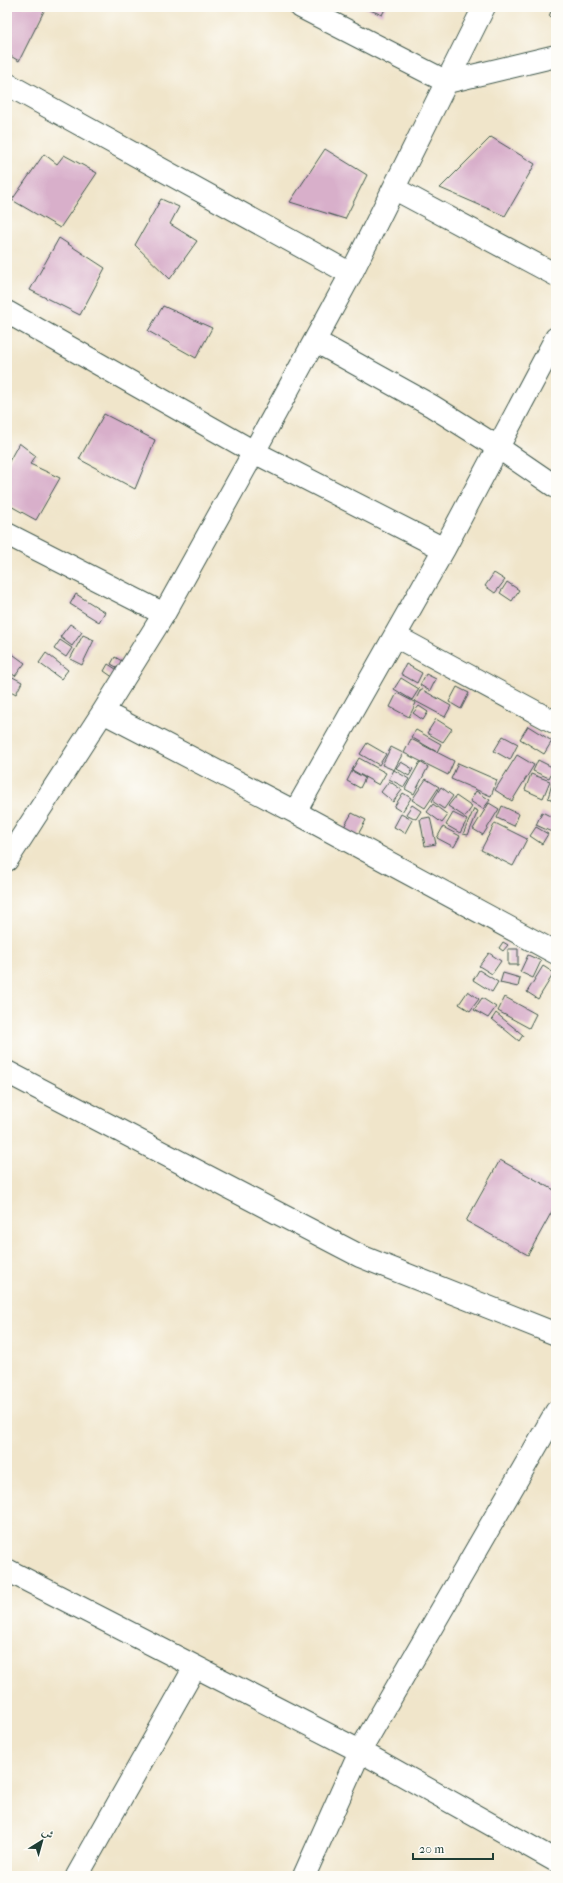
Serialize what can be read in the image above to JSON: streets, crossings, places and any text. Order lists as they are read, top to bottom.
{
  "scale_bar": "20 m",
  "north": "top right"
}
